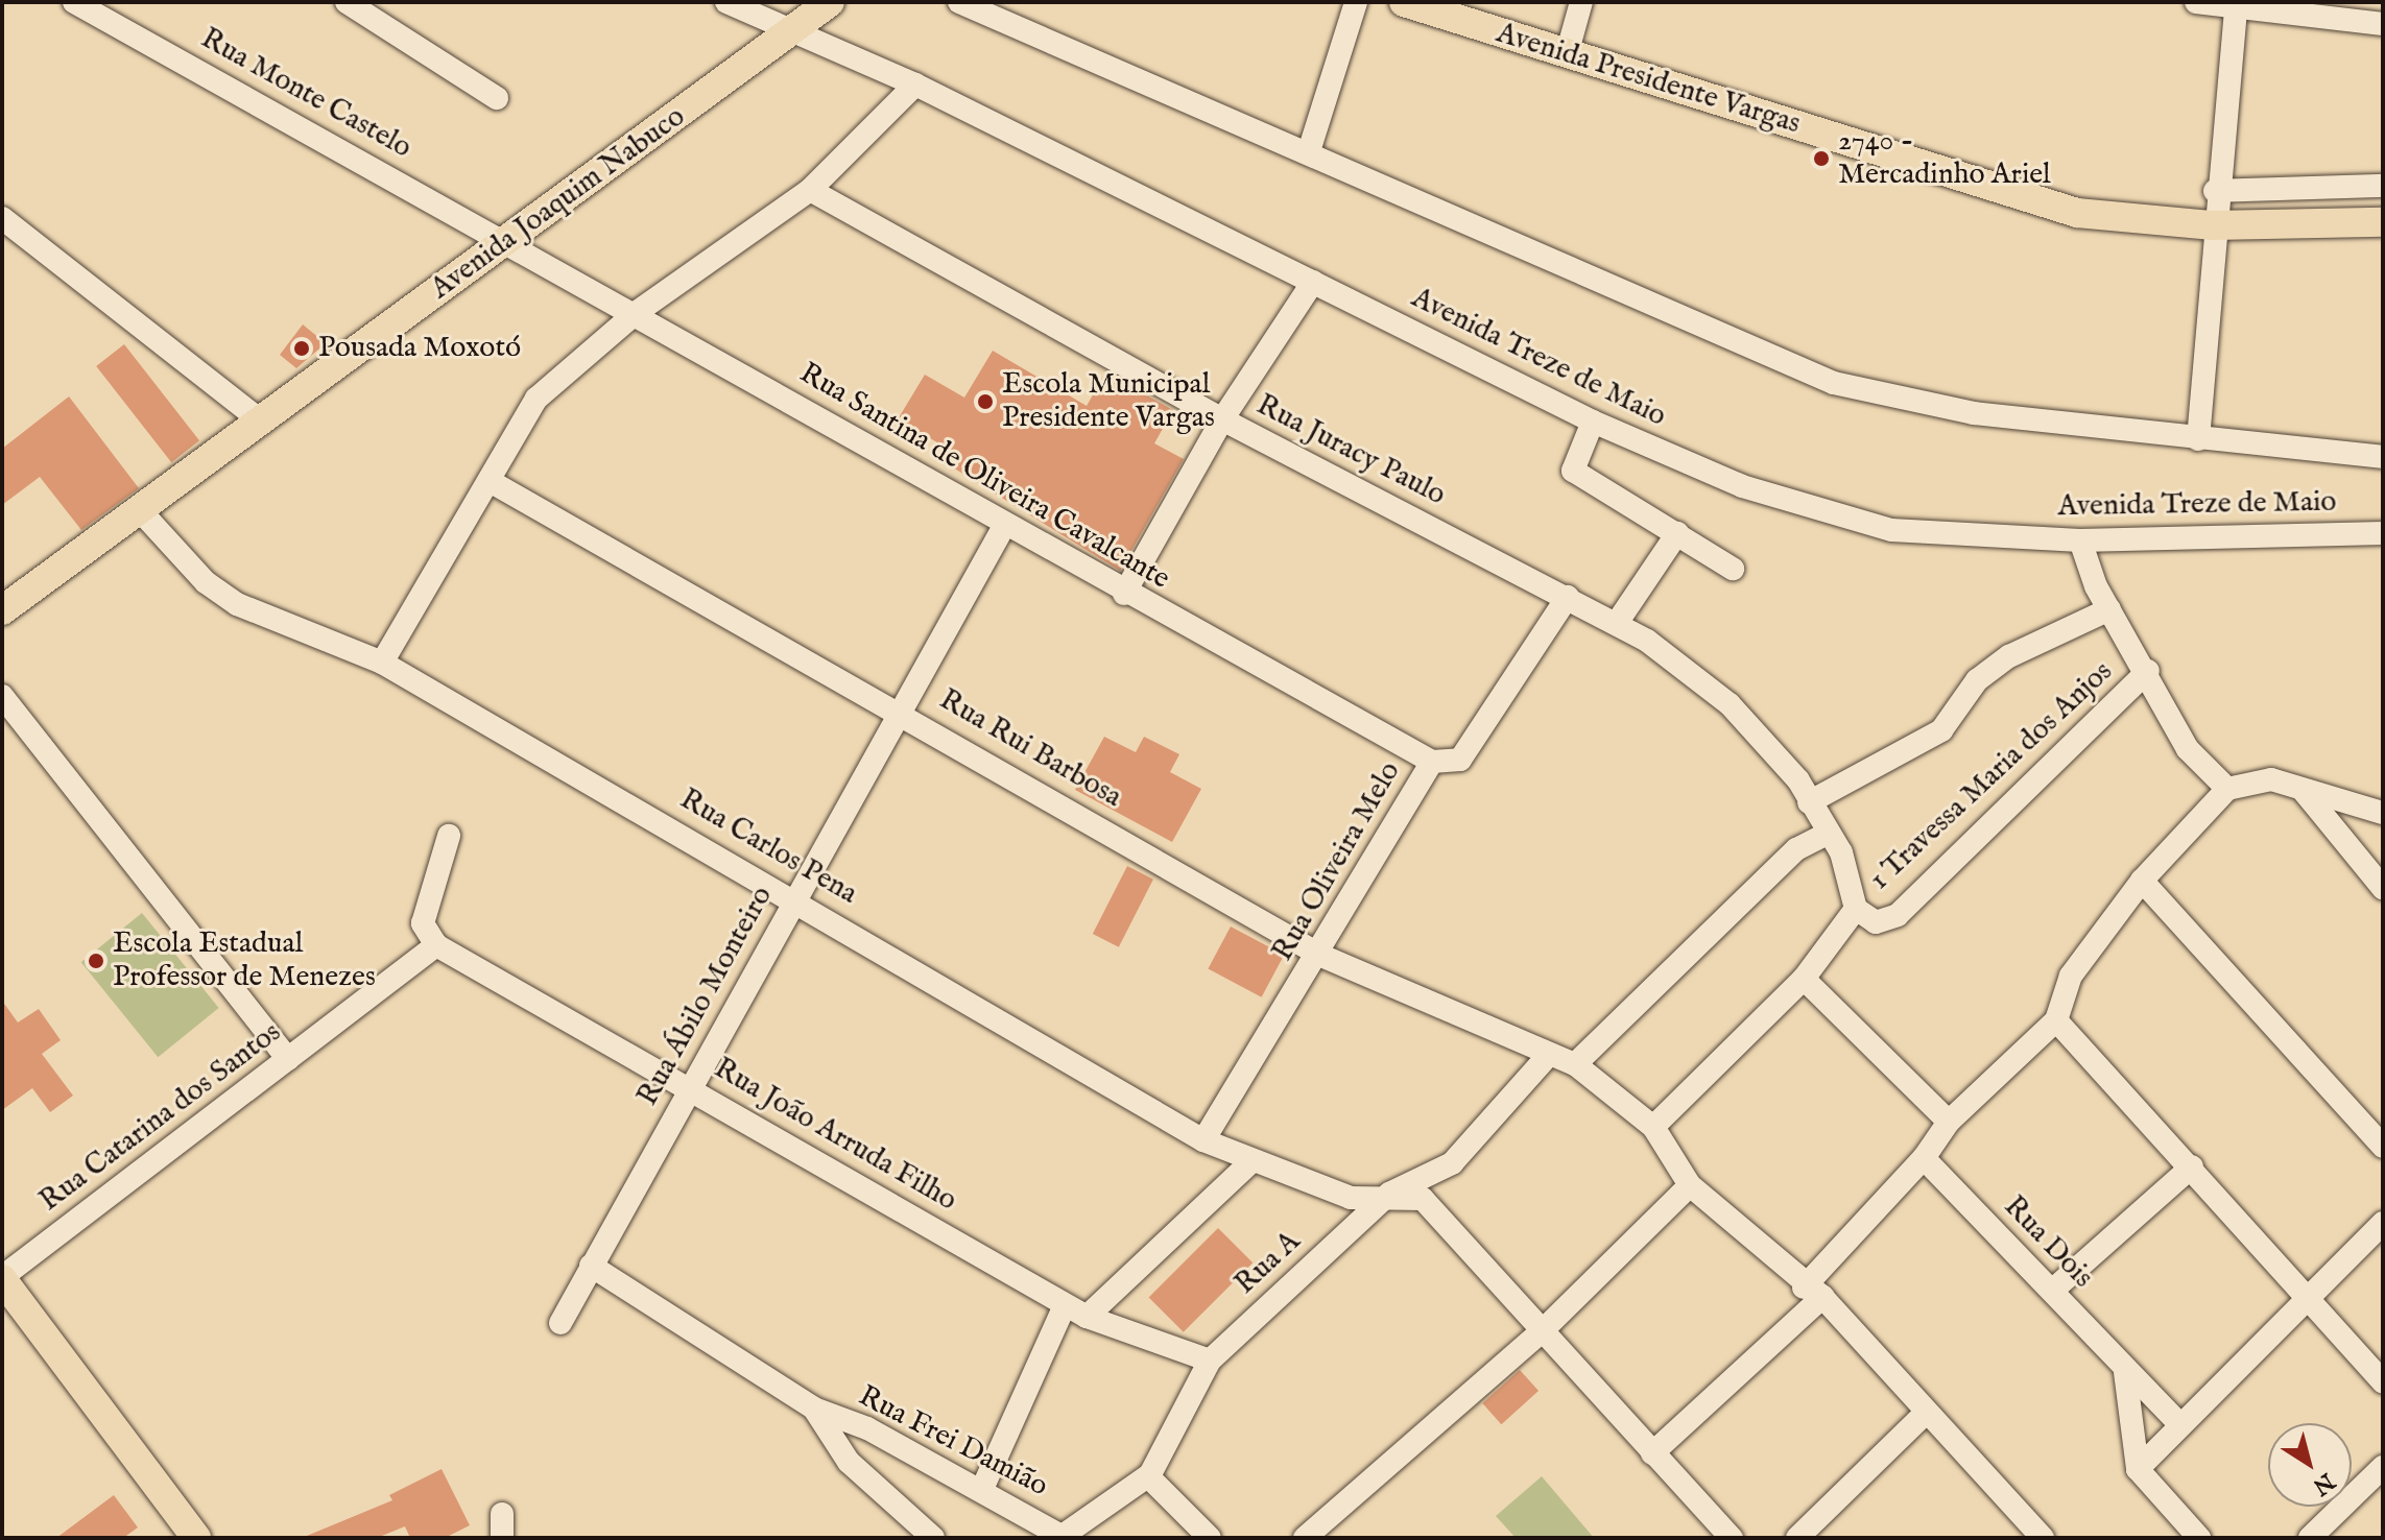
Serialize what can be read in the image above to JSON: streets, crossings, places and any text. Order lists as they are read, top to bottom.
{
  "streets": {
    "main road": ["Avenida Presidente Vargas", "Avenida Joaquim Nabuco"],
    "street": [
      "Rua Monte Castelo",
      "Avenida Treze de Maio",
      "Rua Juracy Paulo",
      "Rua Santina de Oliveira Cavalcante",
      "Rua Rui Barbosa",
      "1 Travessa Maria dos Anjos",
      "Rua Carlos Pena",
      "Rua Oliveira Melo",
      "Rua Ábilo Monteiro",
      "Rua Catarina dos Santos",
      "Rua João Arruda Filho",
      "Rua Dois",
      "Rua A",
      "Rua Frei Damião"
    ]
  },
  "crossings": [
    ["Rua Monte Castelo", "Avenida Joaquim Nabuco"],
    ["Rua Monte Castelo", "Rua Santina de Oliveira Cavalcante"],
    ["Avenida Joaquim Nabuco", "Avenida Treze de Maio"],
    ["Avenida Joaquim Nabuco", "Rua Santina de Oliveira Cavalcante"],
    ["Avenida Joaquim Nabuco", "Rua Carlos Pena"],
    ["Rua Juracy Paulo", "1 Travessa Maria dos Anjos"],
    ["Rua Juracy Paulo", "Rua Oliveira Melo"],
    ["Rua Santina de Oliveira Cavalcante", "Rua Oliveira Melo"],
    ["Rua Santina de Oliveira Cavalcante", "Rua Ábilo Monteiro"],
    ["Rua Rui Barbosa", "Rua Oliveira Melo"],
    ["Rua Rui Barbosa", "Rua Ábilo Monteiro"],
    ["Rua Rui Barbosa", "Rua A"],
    ["Rua Carlos Pena", "Rua Oliveira Melo"],
    ["Rua Carlos Pena", "Rua Ábilo Monteiro"],
    ["Rua Carlos Pena", "Rua A"],
    ["Rua Ábilo Monteiro", "Rua João Arruda Filho"],
    ["Rua Ábilo Monteiro", "Rua Frei Damião"],
    ["Rua Catarina dos Santos", "Rua João Arruda Filho"],
    ["Rua João Arruda Filho", "Rua A"],
    ["Rua A", "Rua Frei Damião"]
  ],
  "places": [
    "2740 - Mercadinho Ariel",
    "Pousada Moxotó",
    "Escola Municipal Presidente Vargas",
    "Escola Estadual Professor de Menezes"
  ],
  "north": "bottom right"
}
